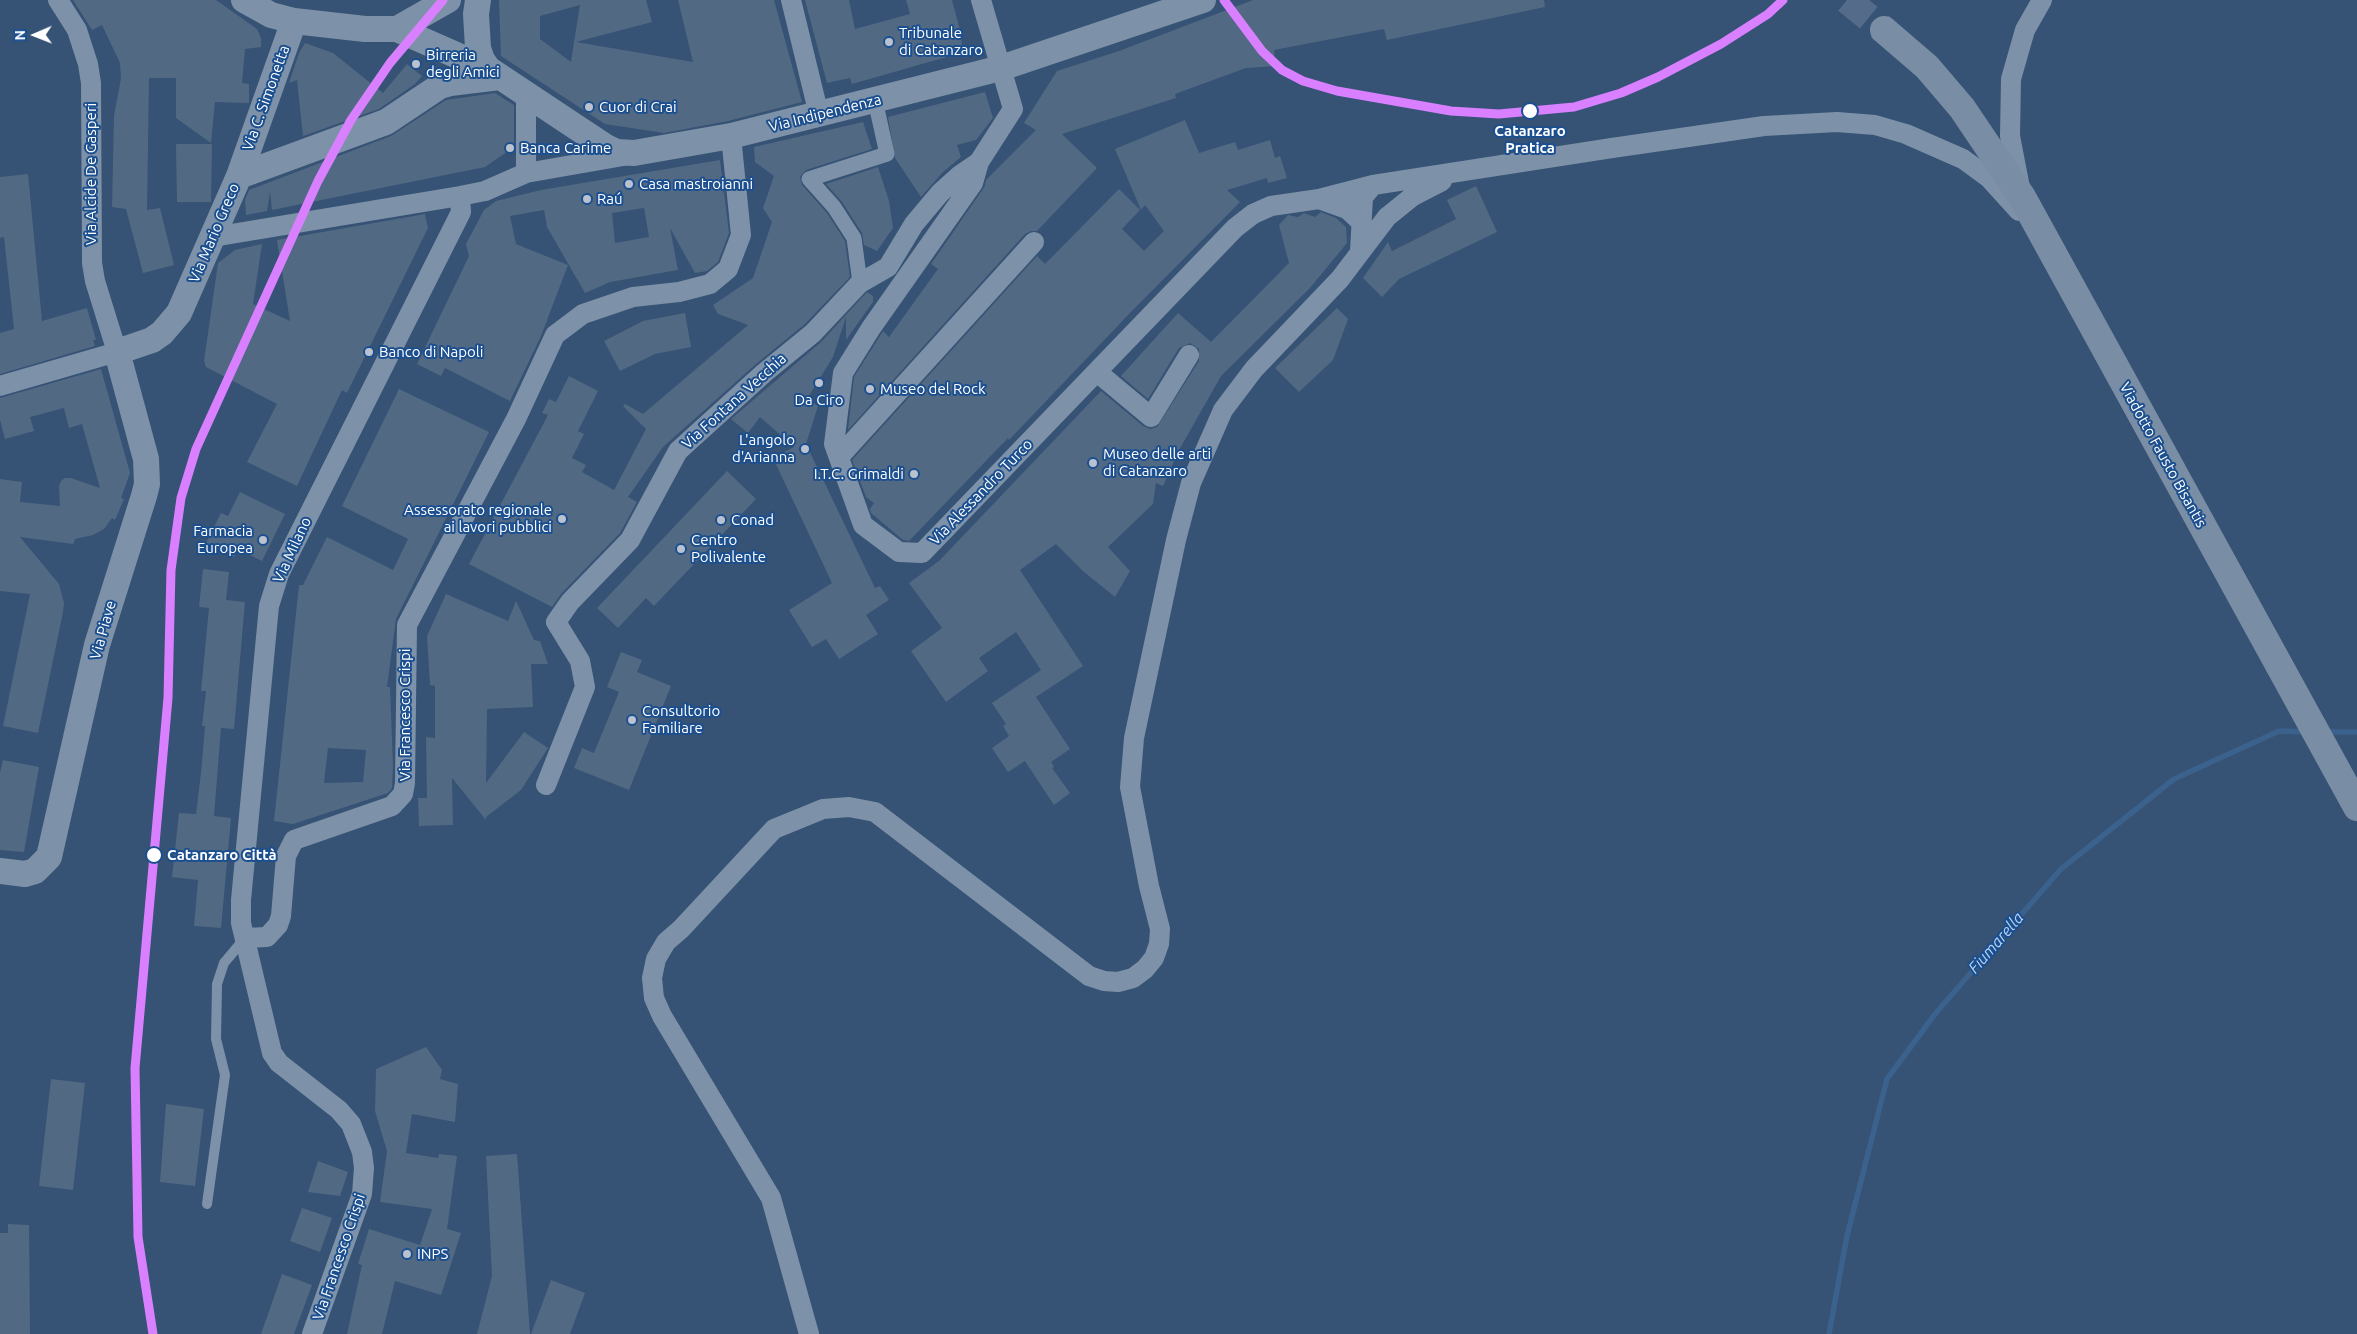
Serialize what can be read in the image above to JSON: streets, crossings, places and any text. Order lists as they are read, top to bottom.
{
  "streets": {
    "main road": ["Viadotto Fausto Bisantis"],
    "street": [
      "Via C. Simonetta",
      "Via Indipendenza",
      "Via Alcide De Gasperi",
      "Via Mario Greco",
      "Via Fontana Vecchia",
      "Via Alessandro Turco",
      "Via Milano",
      "Via Piave",
      "Via Francesco Crispi"
    ]
  },
  "crossings": [
    ["Via C. Simonetta", "Via Mario Greco"],
    ["Via Indipendenza", "Via Mario Greco"],
    ["Via Indipendenza", "Via Alessandro Turco"],
    ["Via Indipendenza", "Via Milano"],
    ["Via Indipendenza", "Via Francesco Crispi"],
    ["Via Alcide De Gasperi", "Via Mario Greco"],
    ["Via Alcide De Gasperi", "Via Piave"],
    ["Via Mario Greco", "Via Piave"],
    ["Via Fontana Vecchia", "Via Alessandro Turco"],
    ["Viadotto Fausto Bisantis", "Via Alessandro Turco"],
    ["Via Milano", "Via Francesco Crispi"]
  ],
  "water": ["Fiumarella"],
  "places": [
    "Tribunale di Catanzaro",
    "Birreria degli Amici",
    "Cuor di Crai",
    "Catanzaro Pratica",
    "Banca Carime",
    "Casa mastroianni",
    "Raú",
    "Banco di Napoli",
    "Da Ciro",
    "Museo del Rock",
    "L'angolo d'Arianna",
    "Museo delle arti di Catanzaro",
    "I.T.C. Grimaldi",
    "Assessorato regionale ai lavori pubblici",
    "Conad",
    "Farmacia Europea",
    "Centro Polivalente",
    "Consultorio Familiare",
    "Catanzaro Città",
    "INPS"
  ],
  "north": "left"
}
